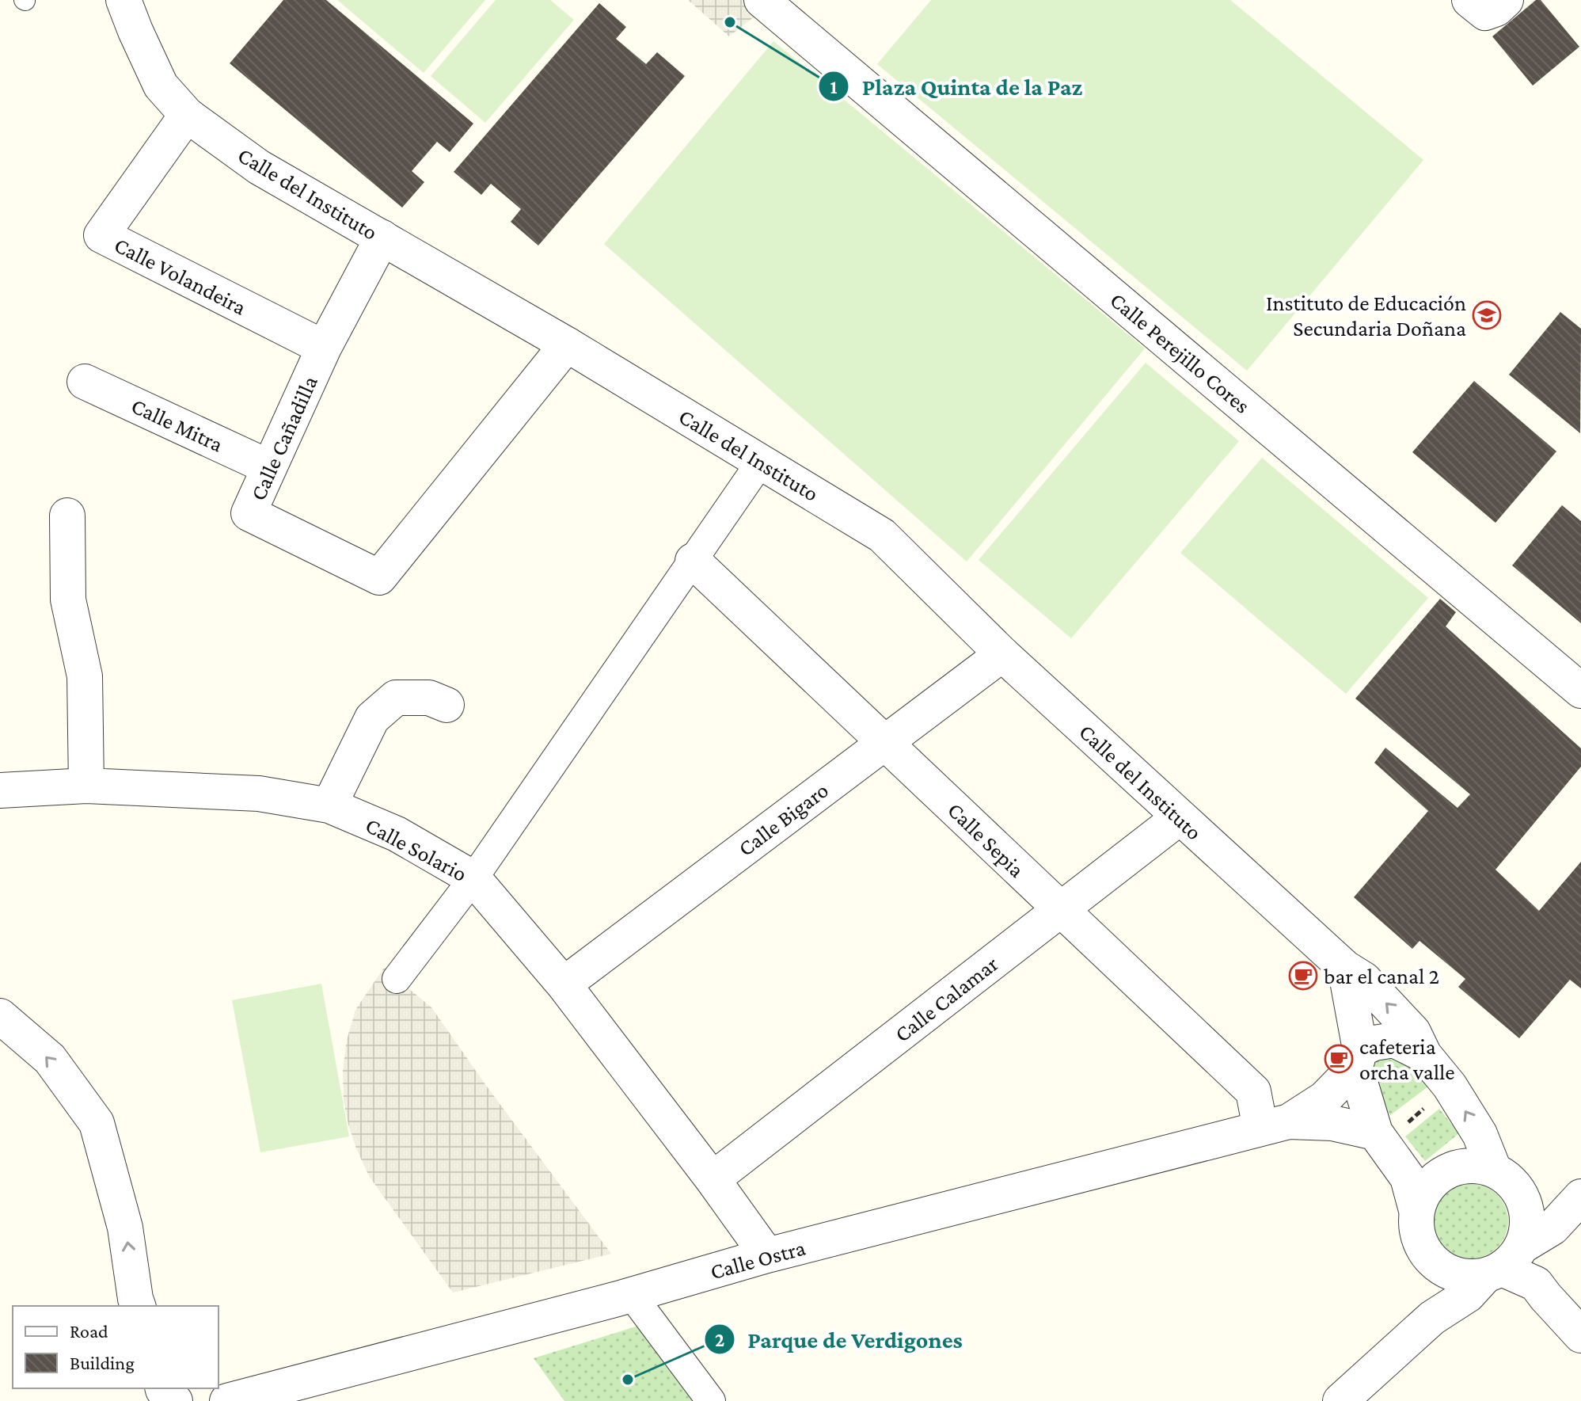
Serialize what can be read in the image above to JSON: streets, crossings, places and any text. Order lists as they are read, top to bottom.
{
  "streets": {
    "street": [
      "Calle del Instituto",
      "Calle Volandeira",
      "Calle Perejillo Cores",
      "Calle Mitra",
      "Calle Cañadilla",
      "Calle Bigaro",
      "Calle Sepia",
      "Calle Solario",
      "Calle Calamar",
      "Calle Ostra"
    ]
  },
  "crossings": [
    ["Calle del Instituto", "Calle Volandeira"],
    ["Calle del Instituto", "Calle Cañadilla"],
    ["Calle del Instituto", "Calle Bigaro"],
    ["Calle del Instituto", "Calle Calamar"],
    ["Calle del Instituto", "Calle Ostra"],
    ["Calle Volandeira", "Calle Cañadilla"],
    ["Calle Mitra", "Calle Cañadilla"],
    ["Calle Bigaro", "Calle Sepia"],
    ["Calle Bigaro", "Calle Solario"],
    ["Calle Sepia", "Calle Calamar"],
    ["Calle Sepia", "Calle Ostra"],
    ["Calle Solario", "Calle Calamar"],
    ["Calle Solario", "Calle Ostra"]
  ],
  "places": {
    "other": ["Plaza Quinta de la Paz", "Parque de Verdigones"],
    "school or university": ["Instituto de Educación Secundaria Doñana"],
    "cafe": ["bar el canal 2", "cafeteria orcha valle"]
  },
  "legend": ["Road", "Building"]
}
